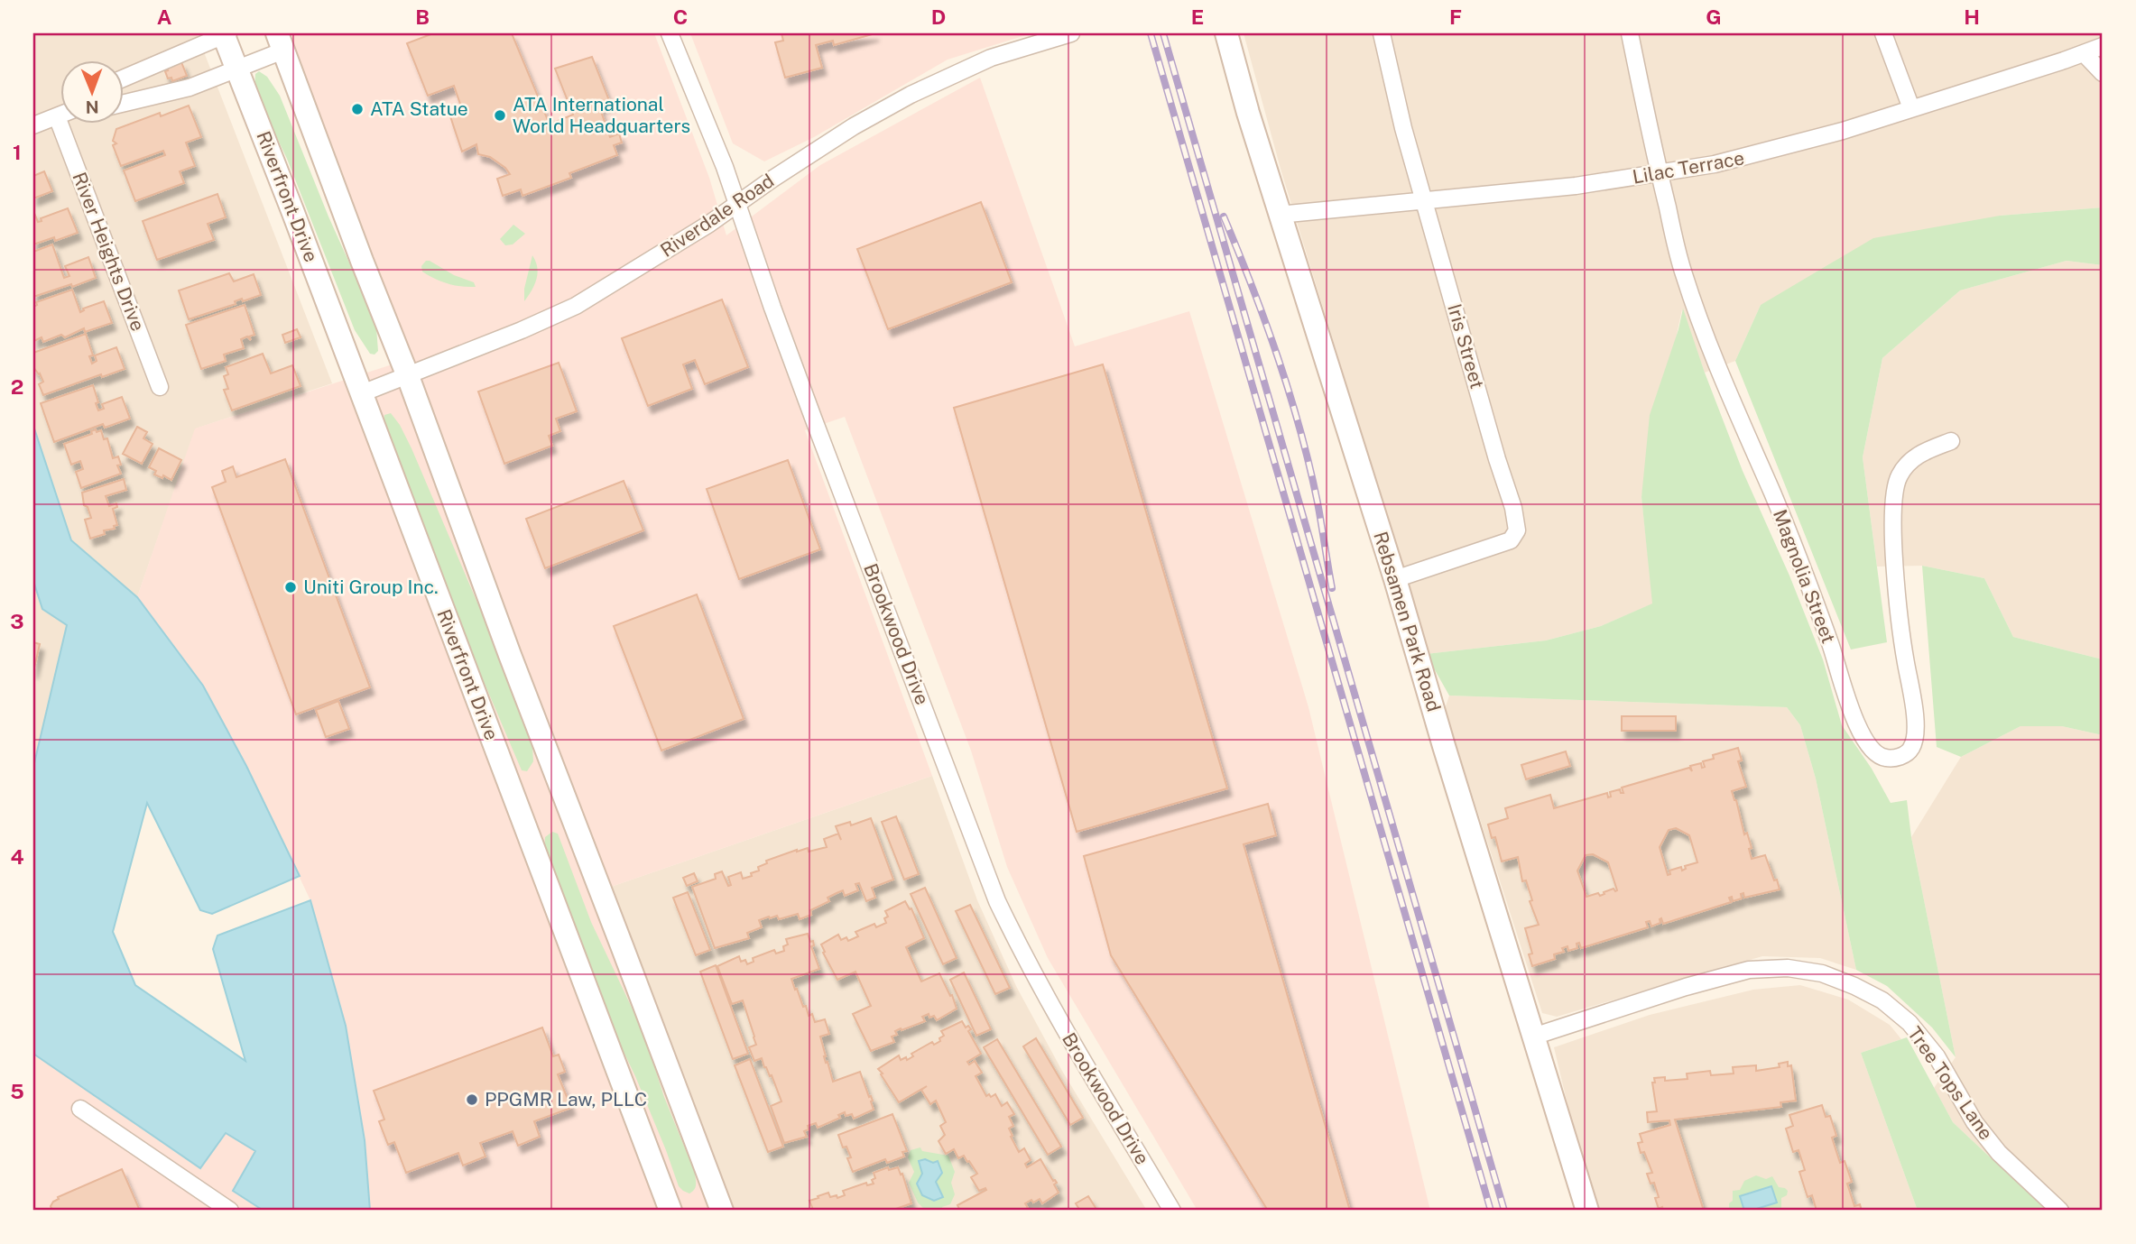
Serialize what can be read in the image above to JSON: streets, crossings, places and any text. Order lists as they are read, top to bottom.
{
  "streets": {
    "street": [
      "Lilac Terrace",
      "Riverfront Drive",
      "Riverdale Road",
      "River Heights Drive",
      "Iris Street",
      "Magnolia Street",
      "Rebsamen Park Road",
      "Brookwood Drive",
      "Tree Tops Lane"
    ]
  },
  "crossings": [
    ["Lilac Terrace", "Iris Street"],
    ["Lilac Terrace", "Magnolia Street"],
    ["Lilac Terrace", "Rebsamen Park Road"],
    ["Riverfront Drive", "Riverdale Road"],
    ["Riverdale Road", "Brookwood Drive"],
    ["Iris Street", "Rebsamen Park Road"],
    ["Rebsamen Park Road", "Tree Tops Lane"]
  ],
  "places": [
    "ATA Statue",
    "ATA International World Headquarters",
    "Uniti Group Inc.",
    "PPGMR Law, PLLC"
  ],
  "north": "bottom",
  "grid": {
    "columns": [
      "A",
      "B",
      "C",
      "D",
      "E",
      "F",
      "G",
      "H"
    ],
    "rows": [
      "1",
      "2",
      "3",
      "4",
      "5"
    ]
  }
}
